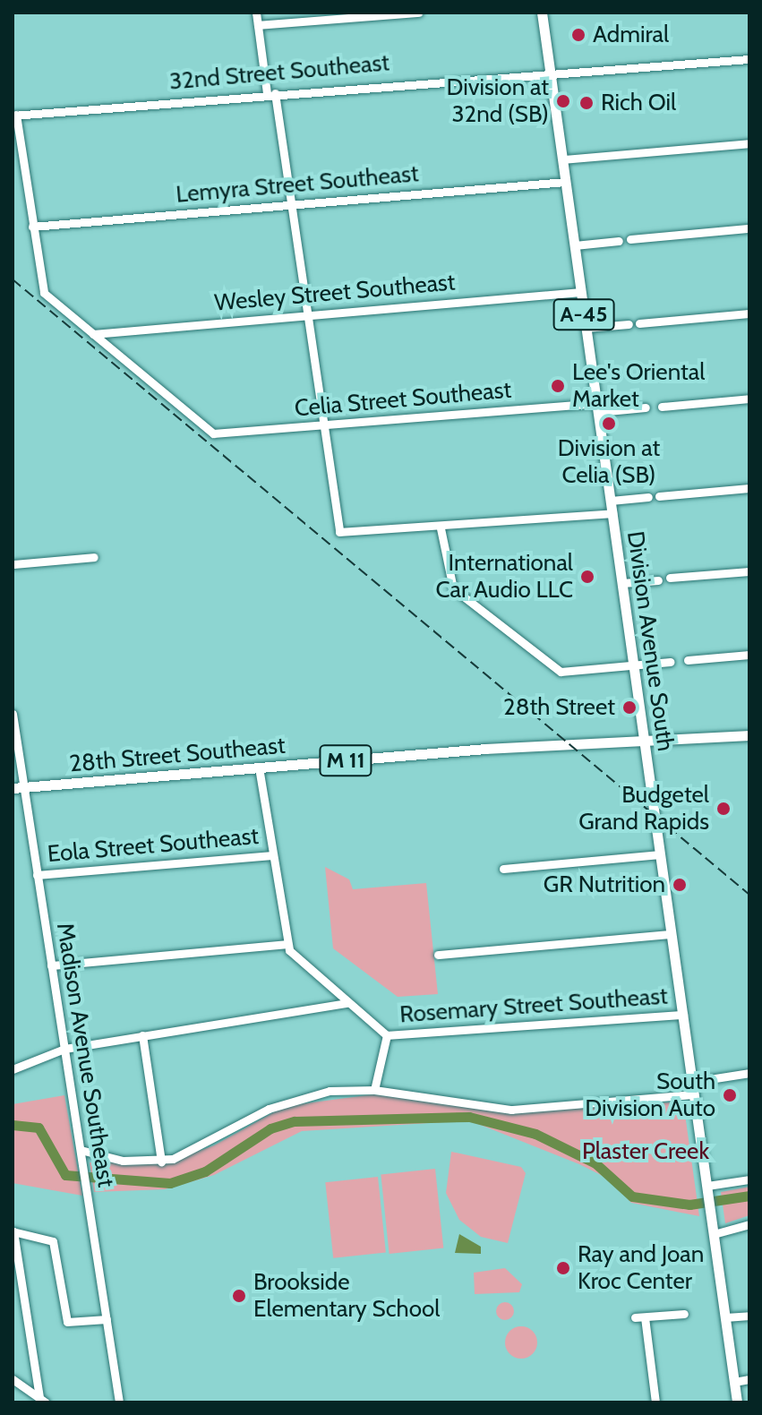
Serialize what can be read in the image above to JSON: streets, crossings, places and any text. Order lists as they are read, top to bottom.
{
  "streets": {
    "main road": [
      "A-45",
      "Division Avenue South",
      "28th Street Southeast",
      "M 11"
    ],
    "street": [
      "32nd Street Southeast",
      "Lemyra Street Southeast",
      "Wesley Street Southeast",
      "Celia Street Southeast",
      "Eola Street Southeast",
      "Rosemary Street Southeast",
      "Madison Avenue Southeast"
    ]
  },
  "crossings": [
    ["32nd Street Southeast", "Division Avenue South"],
    ["Lemyra Street Southeast", "Division Avenue South"],
    ["Wesley Street Southeast", "Celia Street Southeast"],
    ["Wesley Street Southeast", "Division Avenue South"],
    ["Celia Street Southeast", "Division Avenue South"],
    ["Division Avenue South", "28th Street Southeast"],
    ["Division Avenue South", "M 11"],
    ["Division Avenue South", "Rosemary Street Southeast"],
    ["28th Street Southeast", "M 11"],
    ["28th Street Southeast", "Madison Avenue Southeast"],
    ["Eola Street Southeast", "Madison Avenue Southeast"]
  ],
  "parks": ["Plaster Creek"],
  "places": [
    "Admiral",
    "Division at 32nd (SB)",
    "Rich Oil",
    "Lee's Oriental Market",
    "Division at Celia (SB)",
    "International Car Audio LLC",
    "28th Street",
    "Budgetel Grand Rapids",
    "GR Nutrition",
    "South Division Auto",
    "Ray and Joan Kroc Center",
    "Brookside Elementary School"
  ]
}
